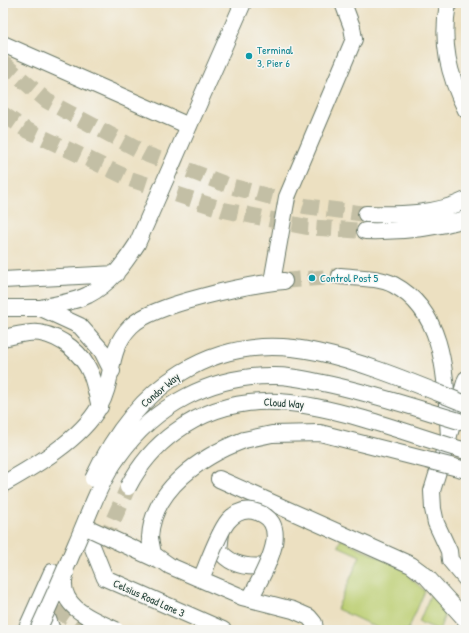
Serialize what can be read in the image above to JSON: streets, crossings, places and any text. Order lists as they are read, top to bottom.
{
  "streets": {
    "street": ["Condor Way", "Cloud Way", "Celsius Road Lane 3"]
  },
  "crossings": [
    ["Condor Way", "Celsius Road Lane 3"]
  ],
  "places": ["Terminal 3, Pier 6", "Control Post 5"]
}
